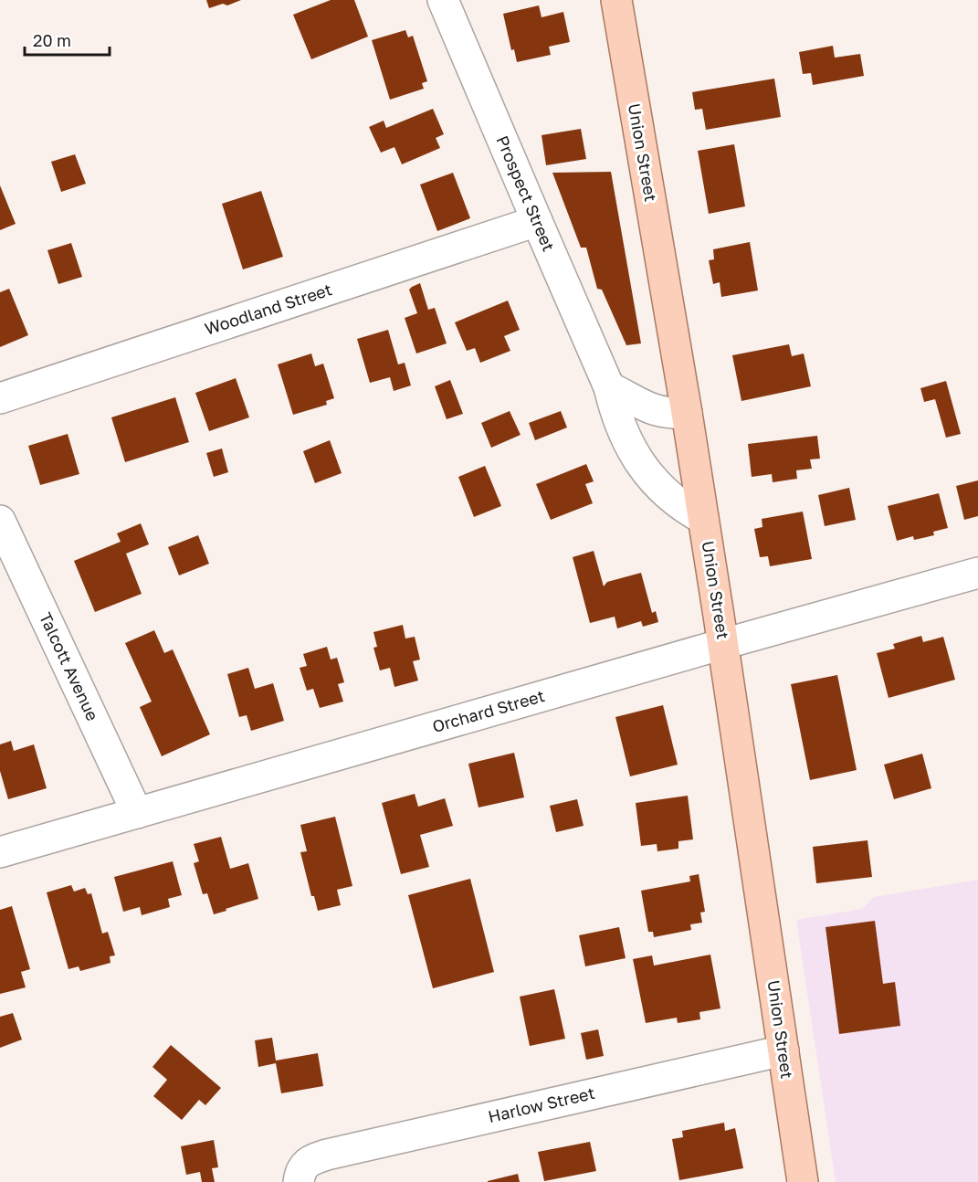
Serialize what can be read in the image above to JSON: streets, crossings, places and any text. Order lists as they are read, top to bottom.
{
  "streets": {
    "main road": ["Union Street"],
    "street": [
      "Prospect Street",
      "Woodland Street",
      "Talcott Avenue",
      "Orchard Street",
      "Harlow Street"
    ]
  },
  "crossings": [
    ["Union Street", "Prospect Street"],
    ["Union Street", "Orchard Street"],
    ["Union Street", "Harlow Street"],
    ["Prospect Street", "Woodland Street"],
    ["Talcott Avenue", "Orchard Street"]
  ],
  "scale_bar": "20 m"
}
